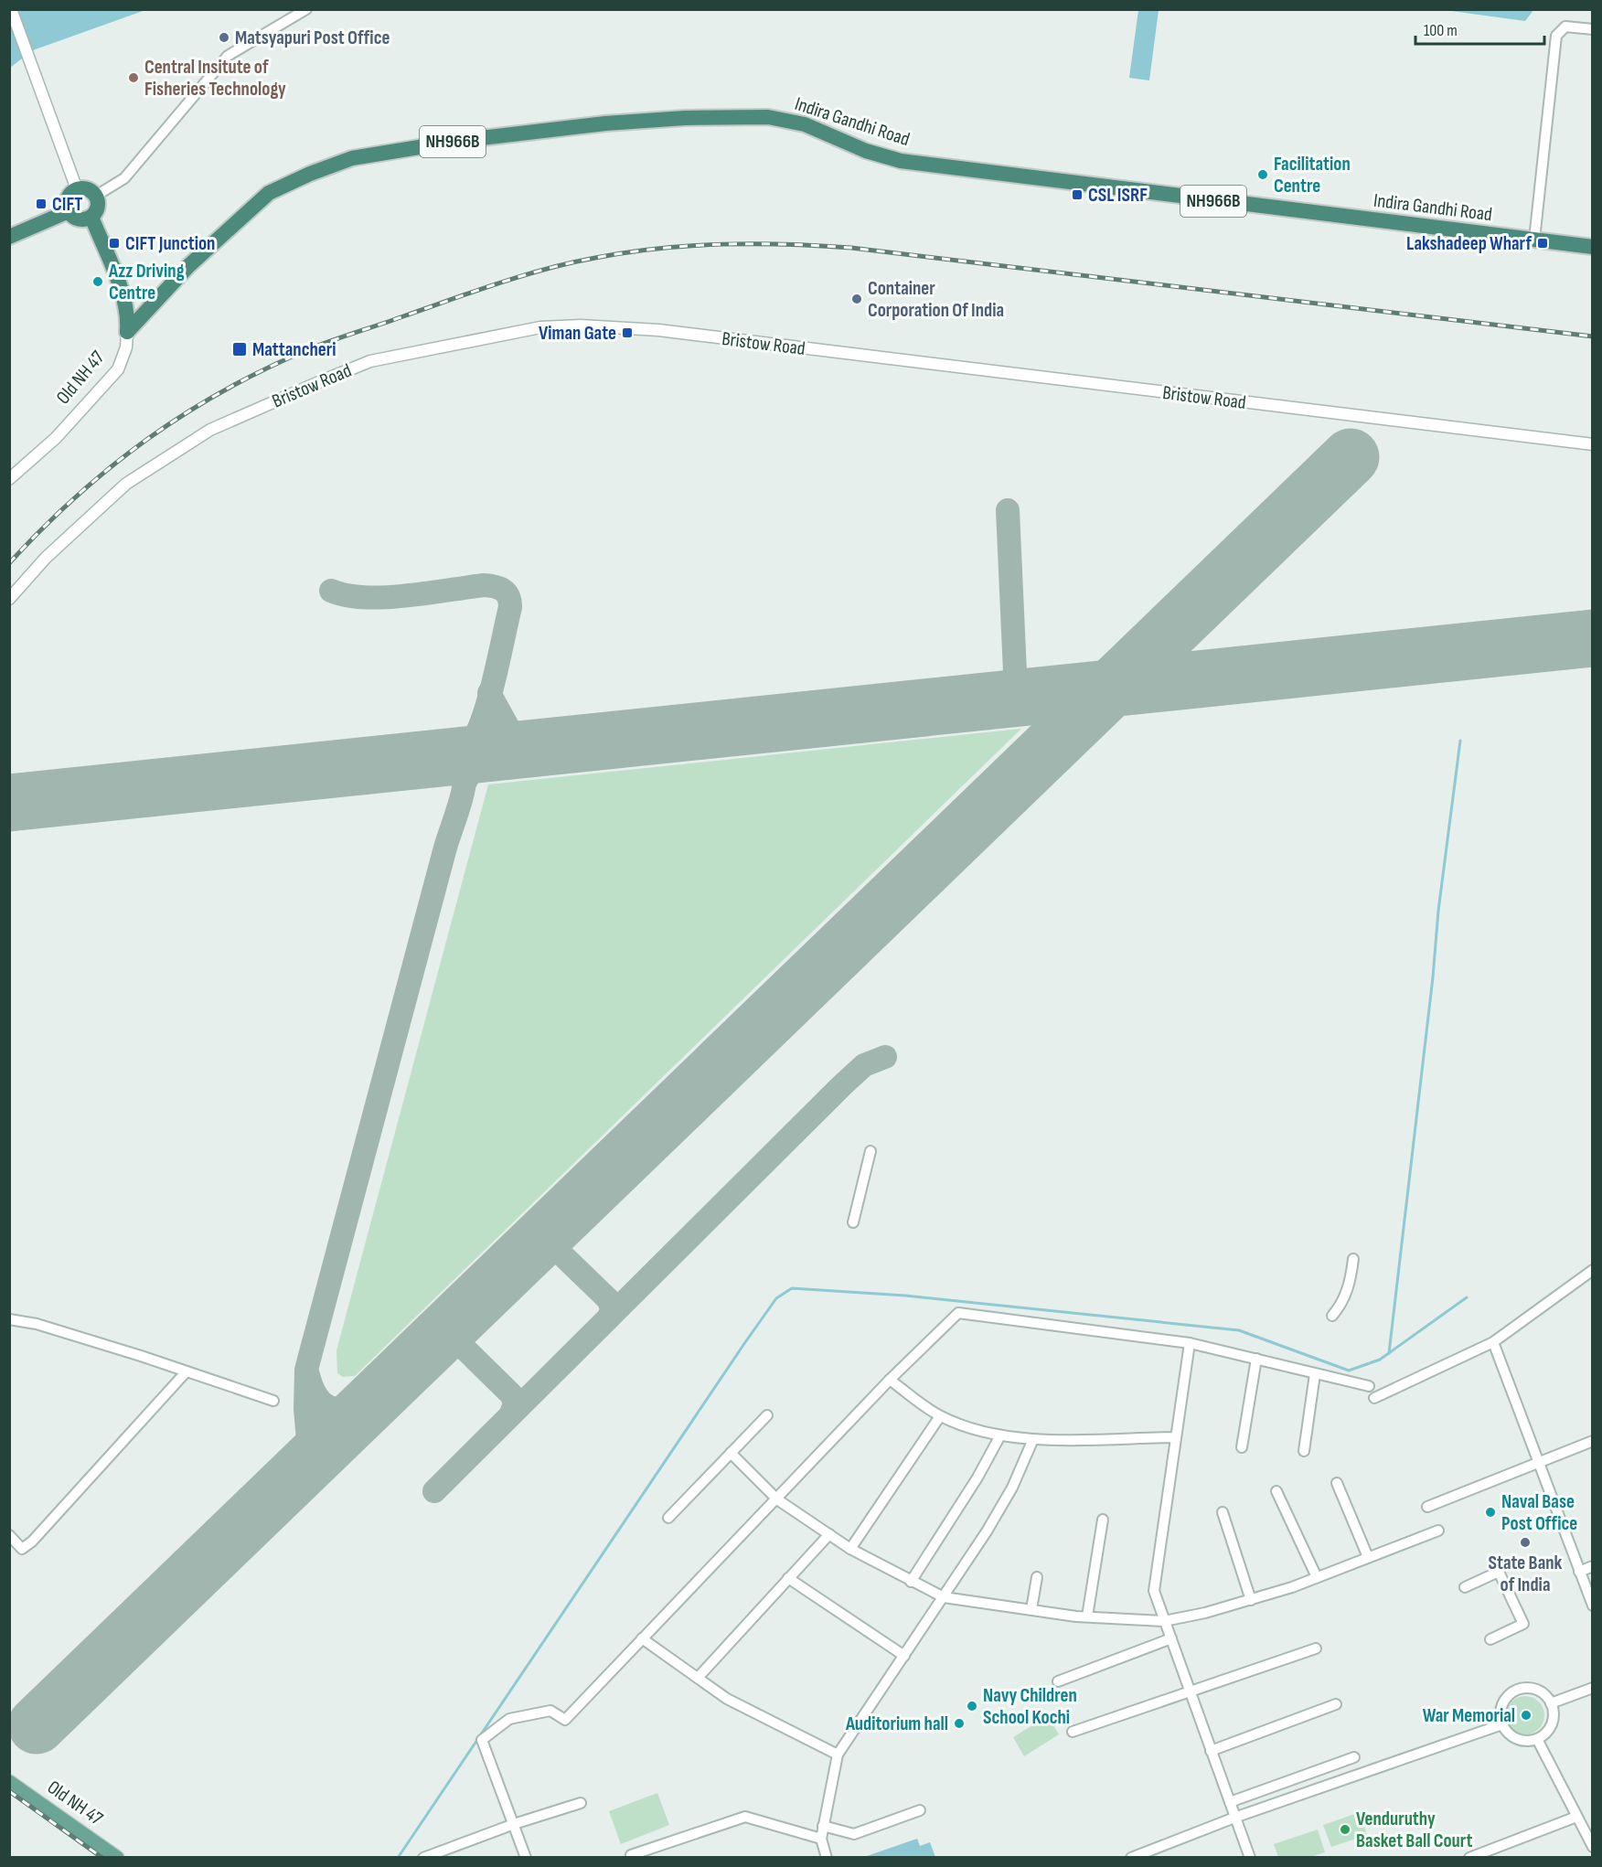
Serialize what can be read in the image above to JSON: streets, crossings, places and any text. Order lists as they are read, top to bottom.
{
  "streets": {
    "highway": ["Indira Gandhi Road", "NH966B", "Old NH 47"],
    "street": ["Bristow Road"]
  },
  "crossings": [
    ["Indira Gandhi Road", "Old NH 47"]
  ],
  "places": {
    "other": [
      "Matsyapuri Post Office",
      "Central Insitute of Fisheries Technology",
      "Facilitation Centre",
      "Azz Driving Centre",
      "Container Corporation Of India",
      "Naval Base Post Office",
      "State Bank of India",
      "Navy Children School Kochi",
      "War Memorial",
      "Auditorium hall",
      "Venduruthy Basket Ball Court"
    ],
    "transit": [
      "CSL ISRF",
      "CIFT",
      "CIFT Junction",
      "Lakshadeep Wharf",
      "Viman Gate",
      "Mattancheri"
    ]
  },
  "scale_bar": "100 m"
}
